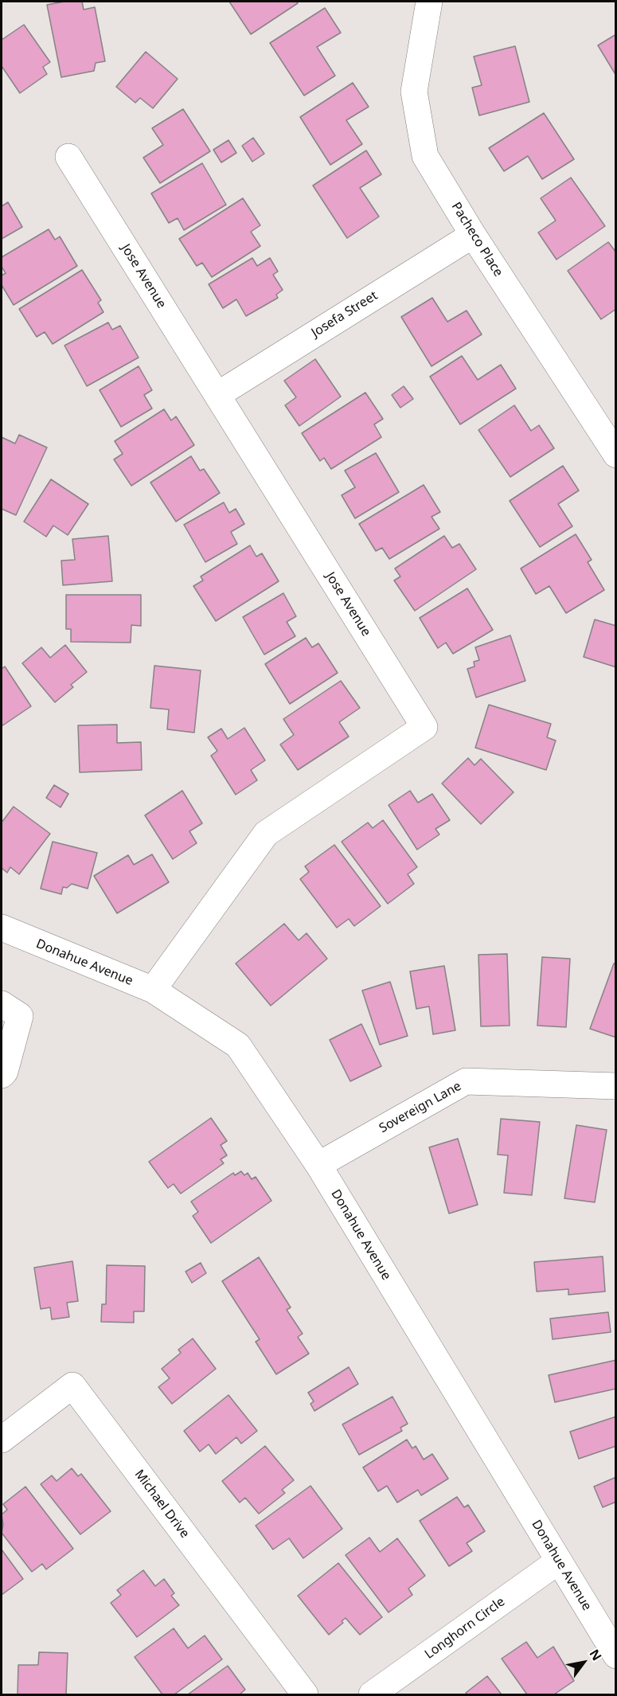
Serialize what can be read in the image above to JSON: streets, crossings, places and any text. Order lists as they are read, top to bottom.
{
  "streets": {
    "street": [
      "Pacheco Place",
      "Jose Avenue",
      "Josefa Street",
      "Donahue Avenue",
      "Sovereign Lane",
      "Michael Drive",
      "Longhorn Circle"
    ]
  },
  "crossings": [
    ["Pacheco Place", "Josefa Street"],
    ["Jose Avenue", "Josefa Street"],
    ["Jose Avenue", "Donahue Avenue"],
    ["Donahue Avenue", "Sovereign Lane"],
    ["Donahue Avenue", "Longhorn Circle"]
  ],
  "north": "top right"
}
